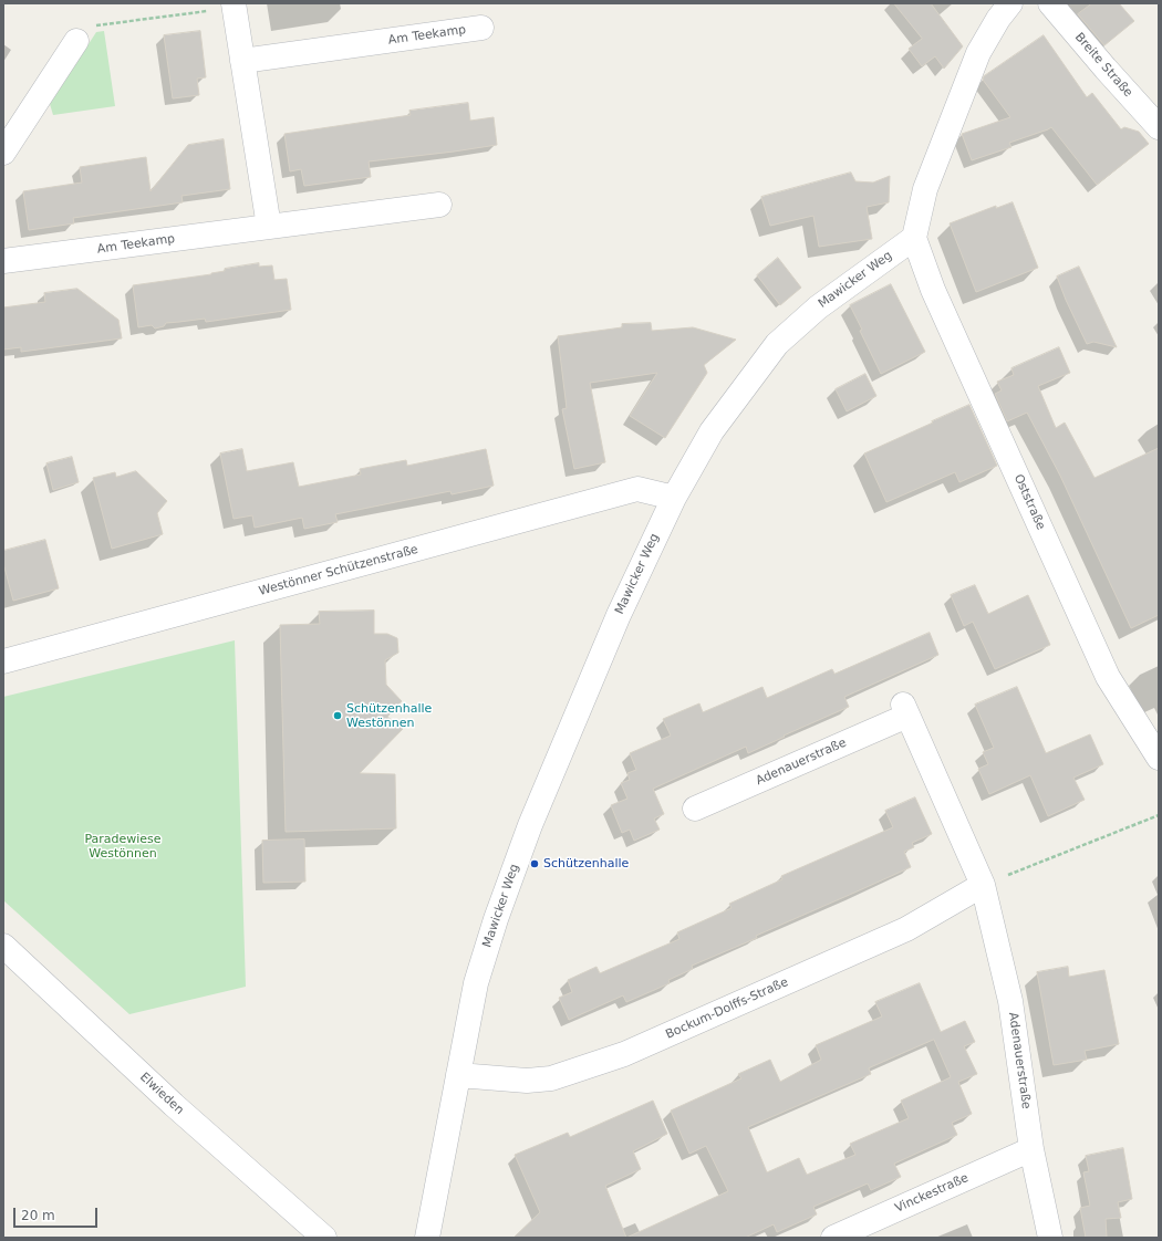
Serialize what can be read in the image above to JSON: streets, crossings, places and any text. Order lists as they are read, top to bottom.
{
  "streets": {
    "street": [
      "Am Teekamp",
      "Breite Straße",
      "Mawicker Weg",
      "Oststraße",
      "Westönner Schützenstraße",
      "Adenauerstraße",
      "Bockum-Dolffs-Straße",
      "Elwieden",
      "Vinckestraße"
    ]
  },
  "crossings": [
    ["Mawicker Weg", "Oststraße"],
    ["Mawicker Weg", "Westönner Schützenstraße"],
    ["Mawicker Weg", "Bockum-Dolffs-Straße"],
    ["Adenauerstraße", "Bockum-Dolffs-Straße"],
    ["Adenauerstraße", "Vinckestraße"]
  ],
  "parks": ["Paradewiese Westönnen"],
  "places": ["Schützenhalle Westönnen", "Schützenhalle"],
  "scale_bar": "20 m"
}
